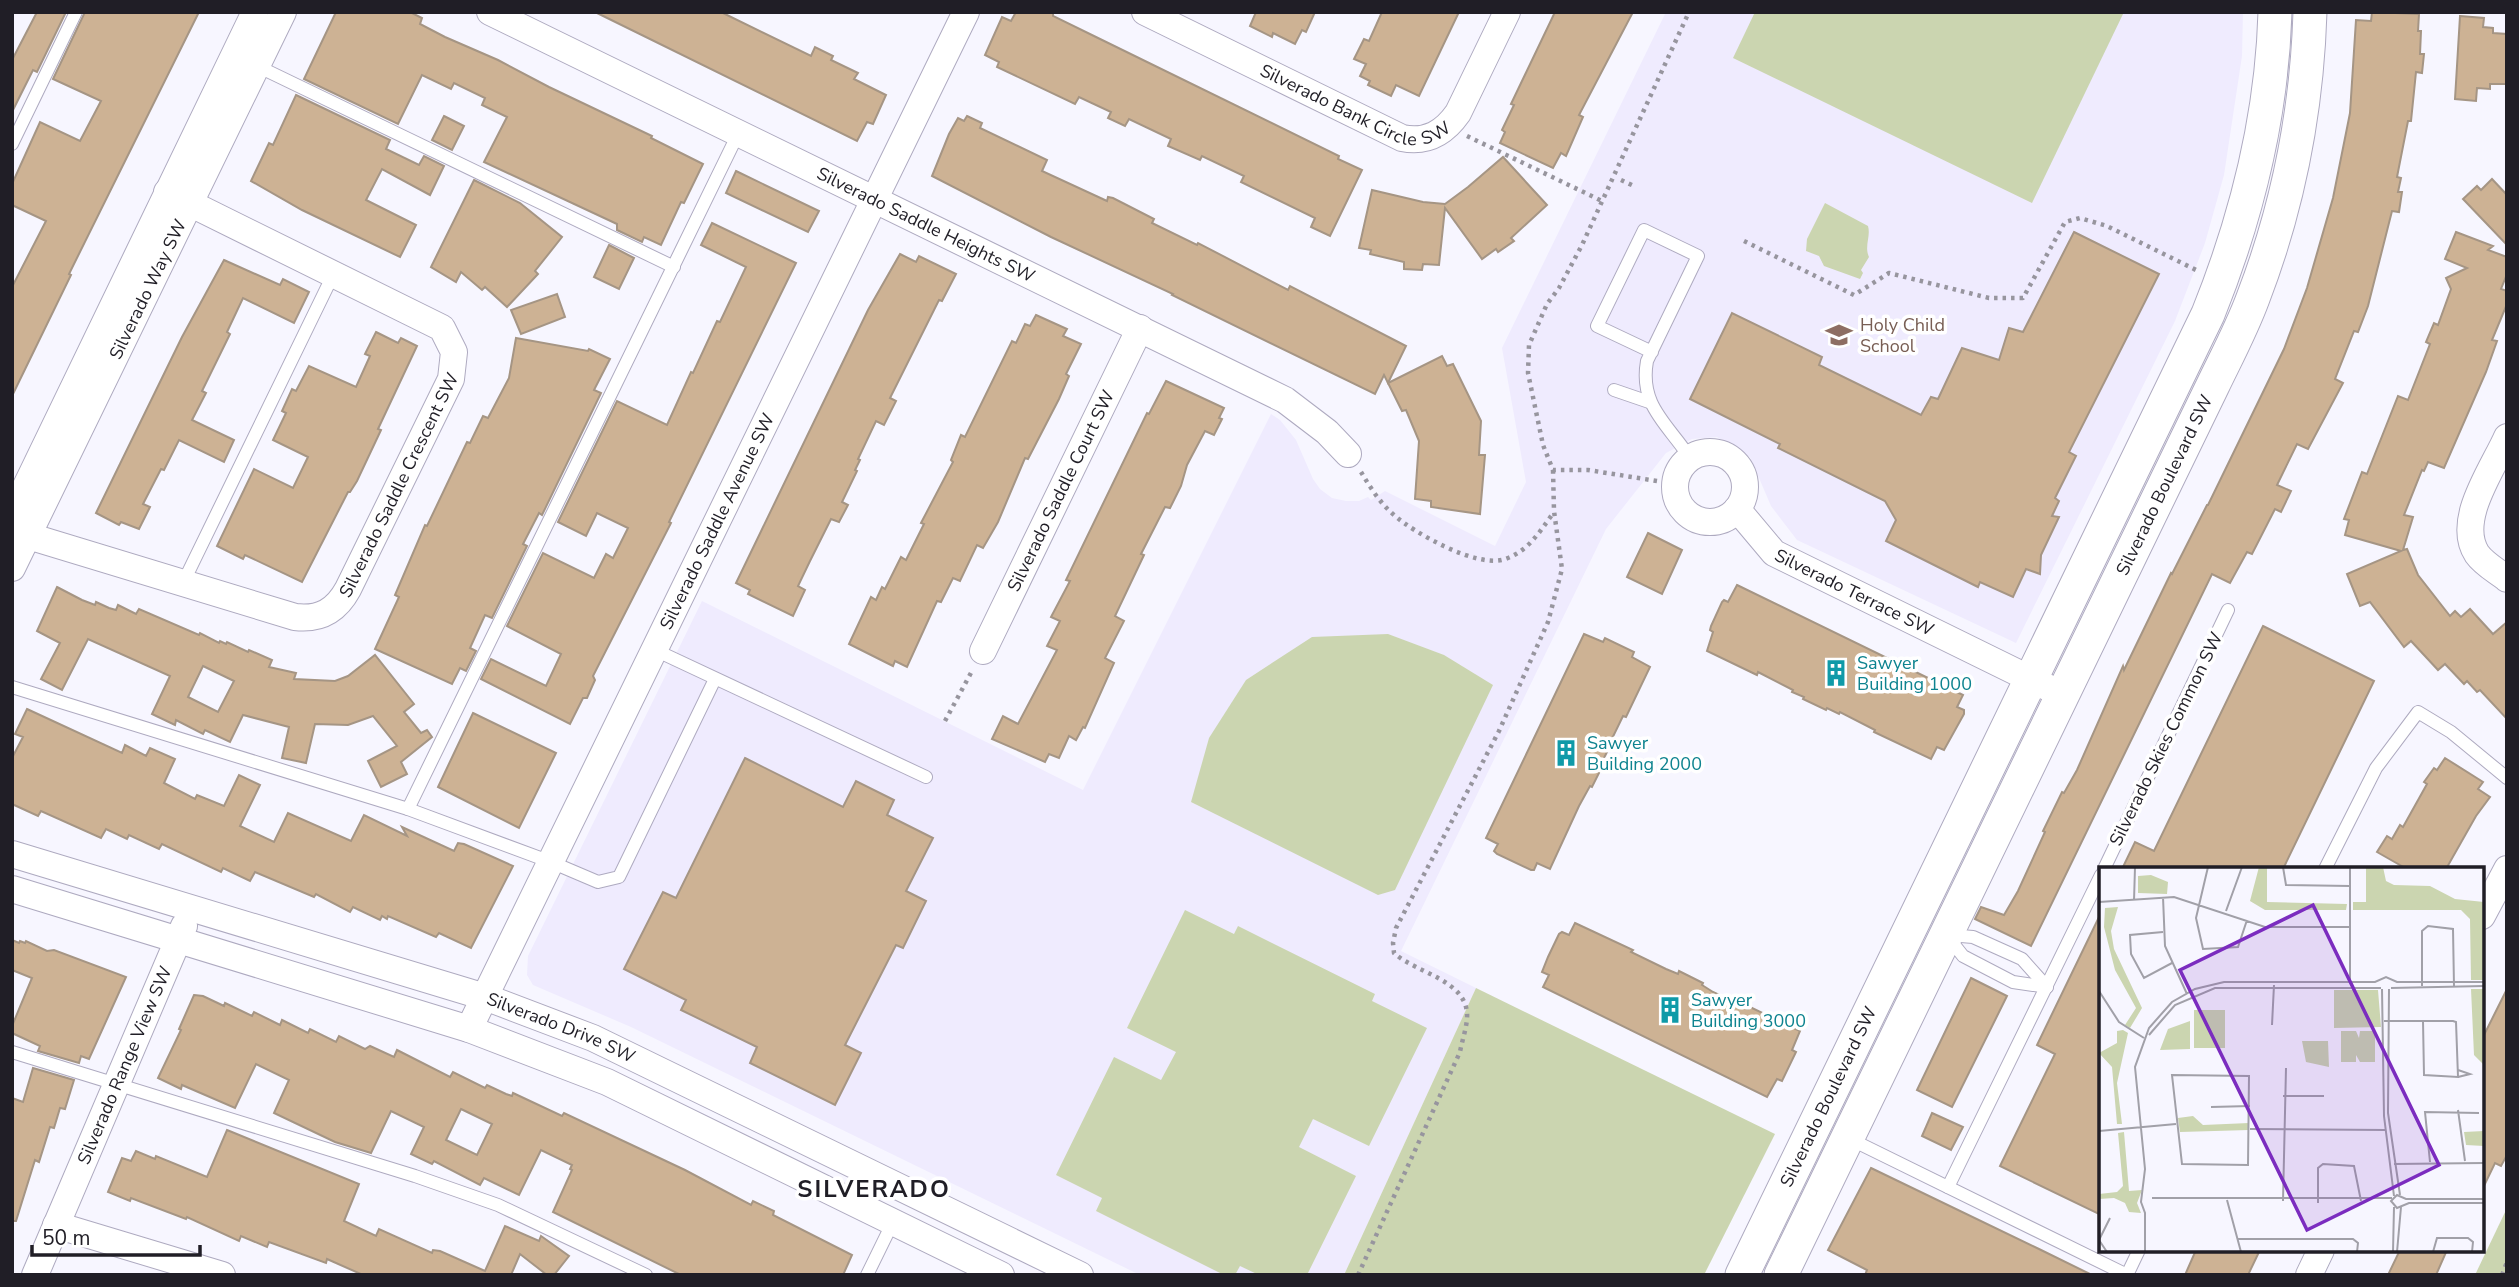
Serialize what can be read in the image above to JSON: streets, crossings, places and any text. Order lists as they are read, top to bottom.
{
  "streets": {
    "street": [
      "Silverado Bank Circle SW",
      "Silverado Saddle Heights SW",
      "Silverado Way SW",
      "Silverado Saddle Crescent SW",
      "Silverado Boulevard SW",
      "Silverado Saddle Court SW",
      "Silverado Saddle Avenue SW",
      "Silverado Terrace SW",
      "Silverado Drive SW",
      "Silverado Range View SW"
    ],
    "lane": ["Silverado Skies Common SW"]
  },
  "crossings": [
    ["Silverado Saddle Heights SW", "Silverado Saddle Court SW"],
    ["Silverado Saddle Heights SW", "Silverado Saddle Avenue SW"],
    ["Silverado Way SW", "Silverado Saddle Crescent SW"],
    ["Silverado Boulevard SW", "Silverado Terrace SW"],
    ["Silverado Saddle Avenue SW", "Silverado Drive SW"],
    ["Silverado Drive SW", "Silverado Range View SW"]
  ],
  "districts": ["SILVERADO"],
  "places": {
    "school or university": ["Holy Child School"],
    "building": ["Sawyer Building 1000", "Sawyer Building 2000", "Sawyer Building 3000"]
  },
  "scale_bar": "50 m"
}
